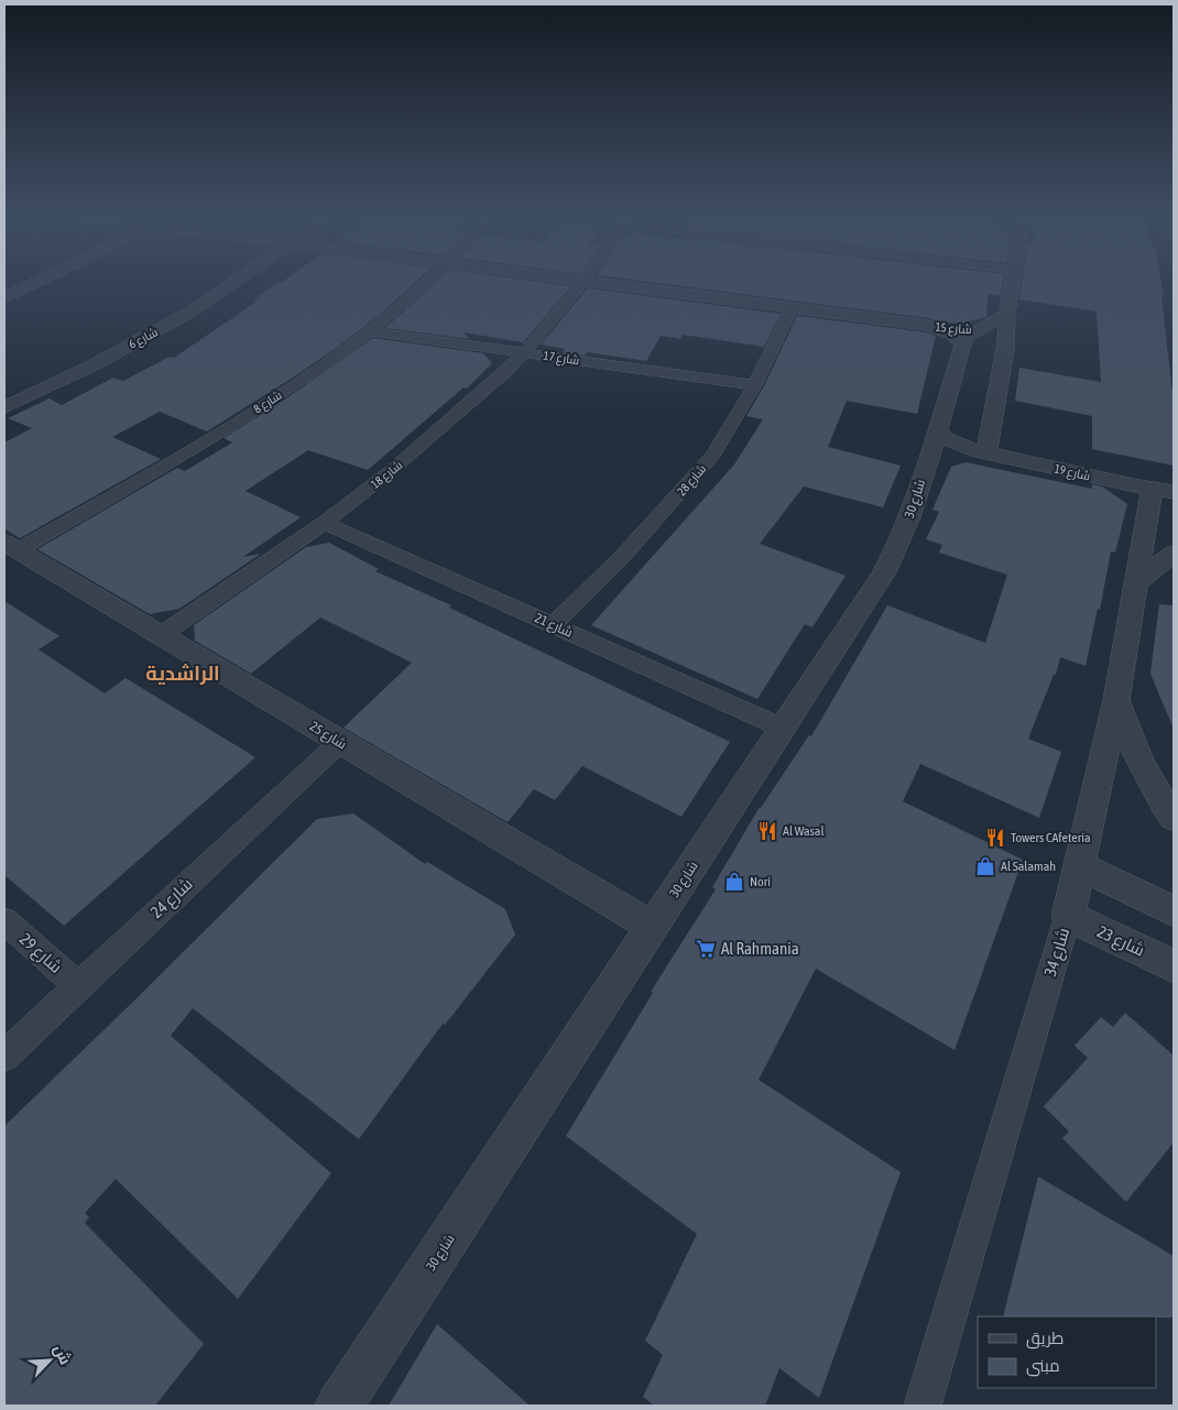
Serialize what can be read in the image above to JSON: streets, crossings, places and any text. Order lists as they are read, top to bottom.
{
  "streets": {
    "street": [
      "شارع 15",
      "شارع 6",
      "شارع 17",
      "شارع 8",
      "شارع 19",
      "شارع 18",
      "شارع 28",
      "شارع 30",
      "شارع 21",
      "شارع 25",
      "شارع 24",
      "شارع 23",
      "شارع 34",
      "شارع 29"
    ]
  },
  "crossings": [
    ["شارع 15", "شارع 28"],
    ["شارع 15", "شارع 30"],
    ["شارع 17", "شارع 8"],
    ["شارع 17", "شارع 18"],
    ["شارع 17", "شارع 28"],
    ["شارع 8", "شارع 25"],
    ["شارع 19", "شارع 30"],
    ["شارع 19", "شارع 34"],
    ["شارع 18", "شارع 21"],
    ["شارع 18", "شارع 25"],
    ["شارع 28", "شارع 21"],
    ["شارع 30", "شارع 21"],
    ["شارع 30", "شارع 25"],
    ["شارع 25", "شارع 24"],
    ["شارع 24", "شارع 29"],
    ["شارع 23", "شارع 34"]
  ],
  "districts": ["الراشدية"],
  "places": {
    "restaurant": ["Al Wasal", "Towers CAfeteria"],
    "shop": ["Al Salamah", "Nori"],
    "supermarket": ["Al Rahmania"]
  },
  "legend": ["طريق", "مبنى"],
  "north": "top right"
}
